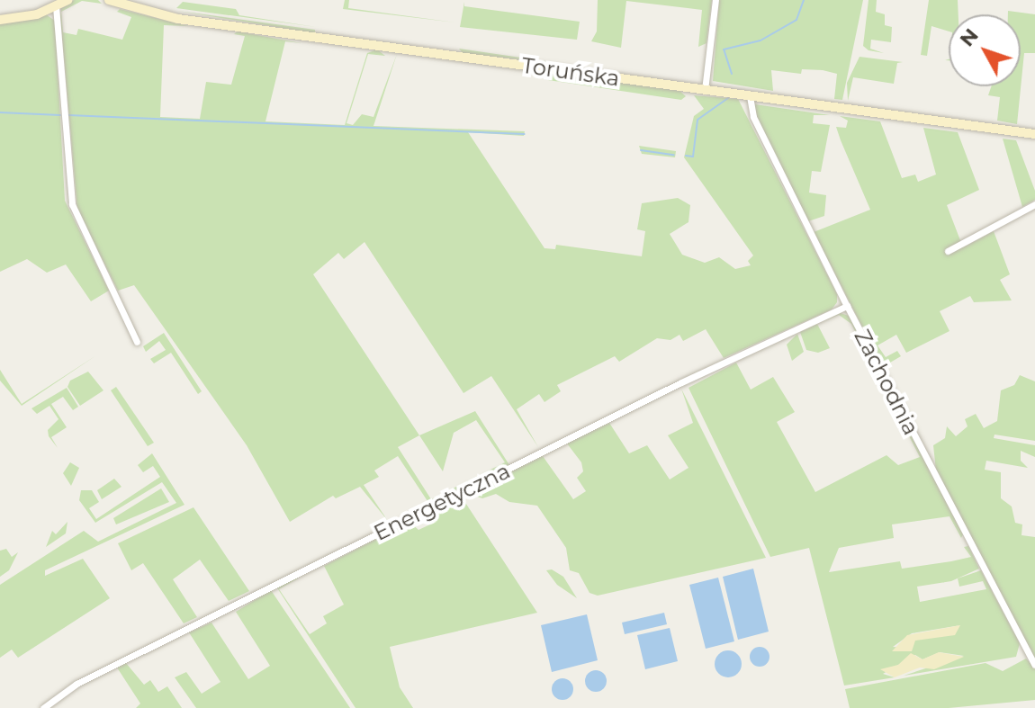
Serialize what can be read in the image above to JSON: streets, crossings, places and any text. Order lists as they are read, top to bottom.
{
  "streets": {
    "street": ["Toruńska", "Zachodnia", "Energetyczna"]
  },
  "crossings": [
    ["Toruńska", "Zachodnia"],
    ["Zachodnia", "Energetyczna"]
  ],
  "north": "top left"
}
